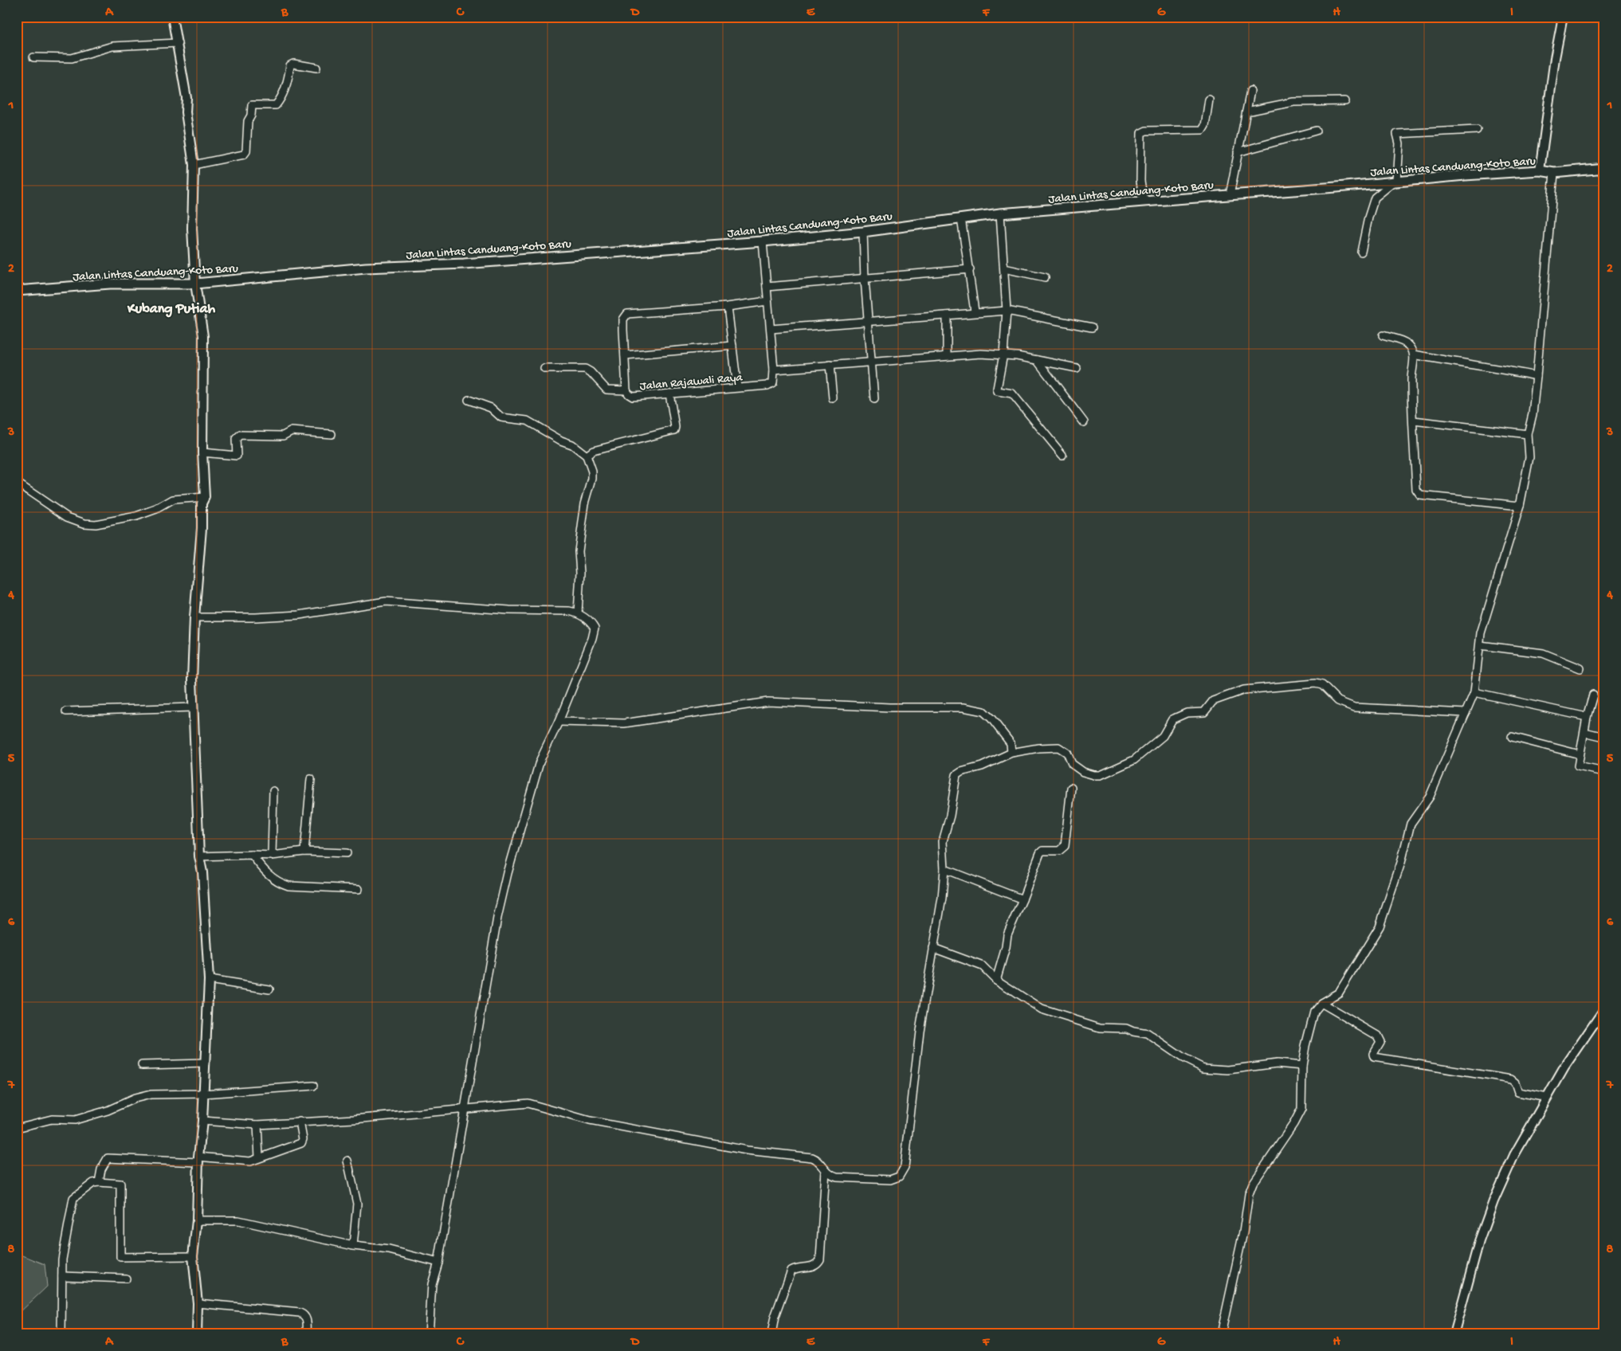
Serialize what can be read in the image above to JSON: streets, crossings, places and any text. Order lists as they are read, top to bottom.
{
  "streets": {
    "main road": ["Jalan Lintas Canduang-Koto Baru"],
    "street": ["Jalan Rajawali Raya"]
  },
  "districts": ["Kubang Putiah"],
  "grid": {
    "columns": [
      "A",
      "B",
      "C",
      "D",
      "E",
      "F",
      "G",
      "H",
      "I"
    ],
    "rows": [
      "1",
      "2",
      "3",
      "4",
      "5",
      "6",
      "7",
      "8"
    ]
  }
}
